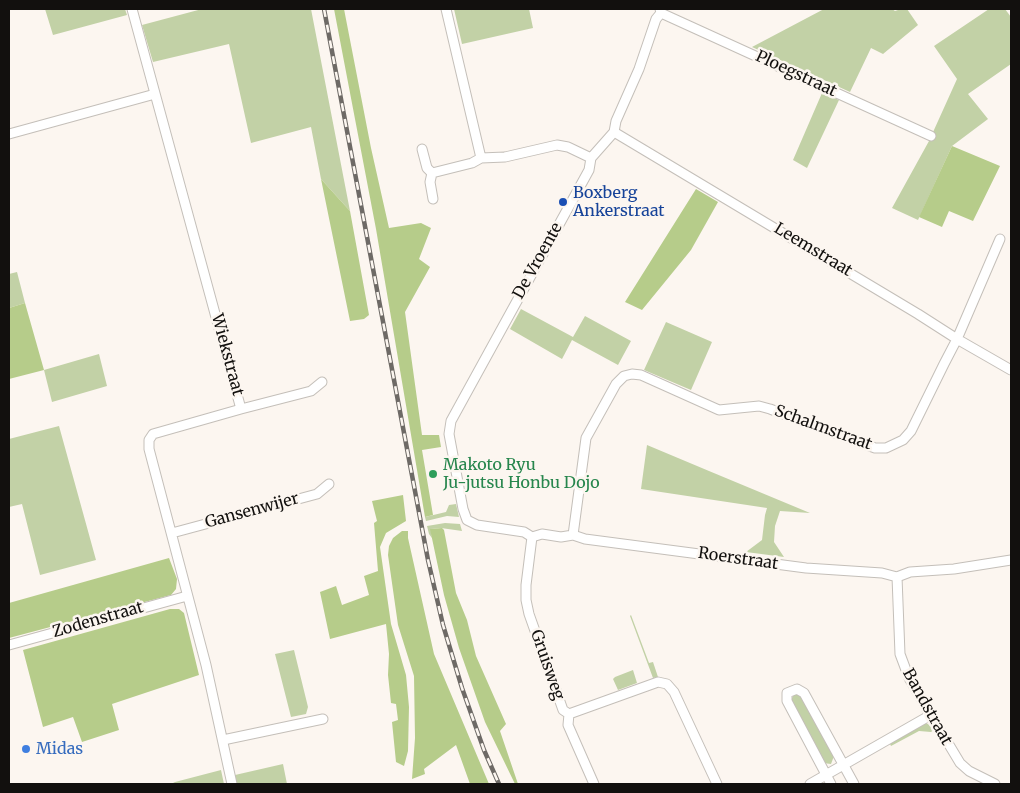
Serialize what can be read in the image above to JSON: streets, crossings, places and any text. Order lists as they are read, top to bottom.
{
  "streets": {
    "street": [
      "Ploegstraat",
      "Leemstraat",
      "De Vroente",
      "Wiekstraat",
      "Schalmstraat",
      "Gansenwijer",
      "Roerstraat",
      "Zodenstraat",
      "Gruisweg",
      "Bandstraat"
    ]
  },
  "crossings": [
    ["Ploegstraat", "De Vroente"],
    ["Leemstraat", "De Vroente"],
    ["Leemstraat", "Schalmstraat"],
    ["De Vroente", "Roerstraat"],
    ["Wiekstraat", "Gansenwijer"],
    ["Wiekstraat", "Zodenstraat"],
    ["Schalmstraat", "Roerstraat"],
    ["Roerstraat", "Gruisweg"],
    ["Roerstraat", "Bandstraat"]
  ],
  "places": ["Boxberg Ankerstraat", "Makoto Ryu Ju-jutsu Honbu Dojo", "Midas"]
}
